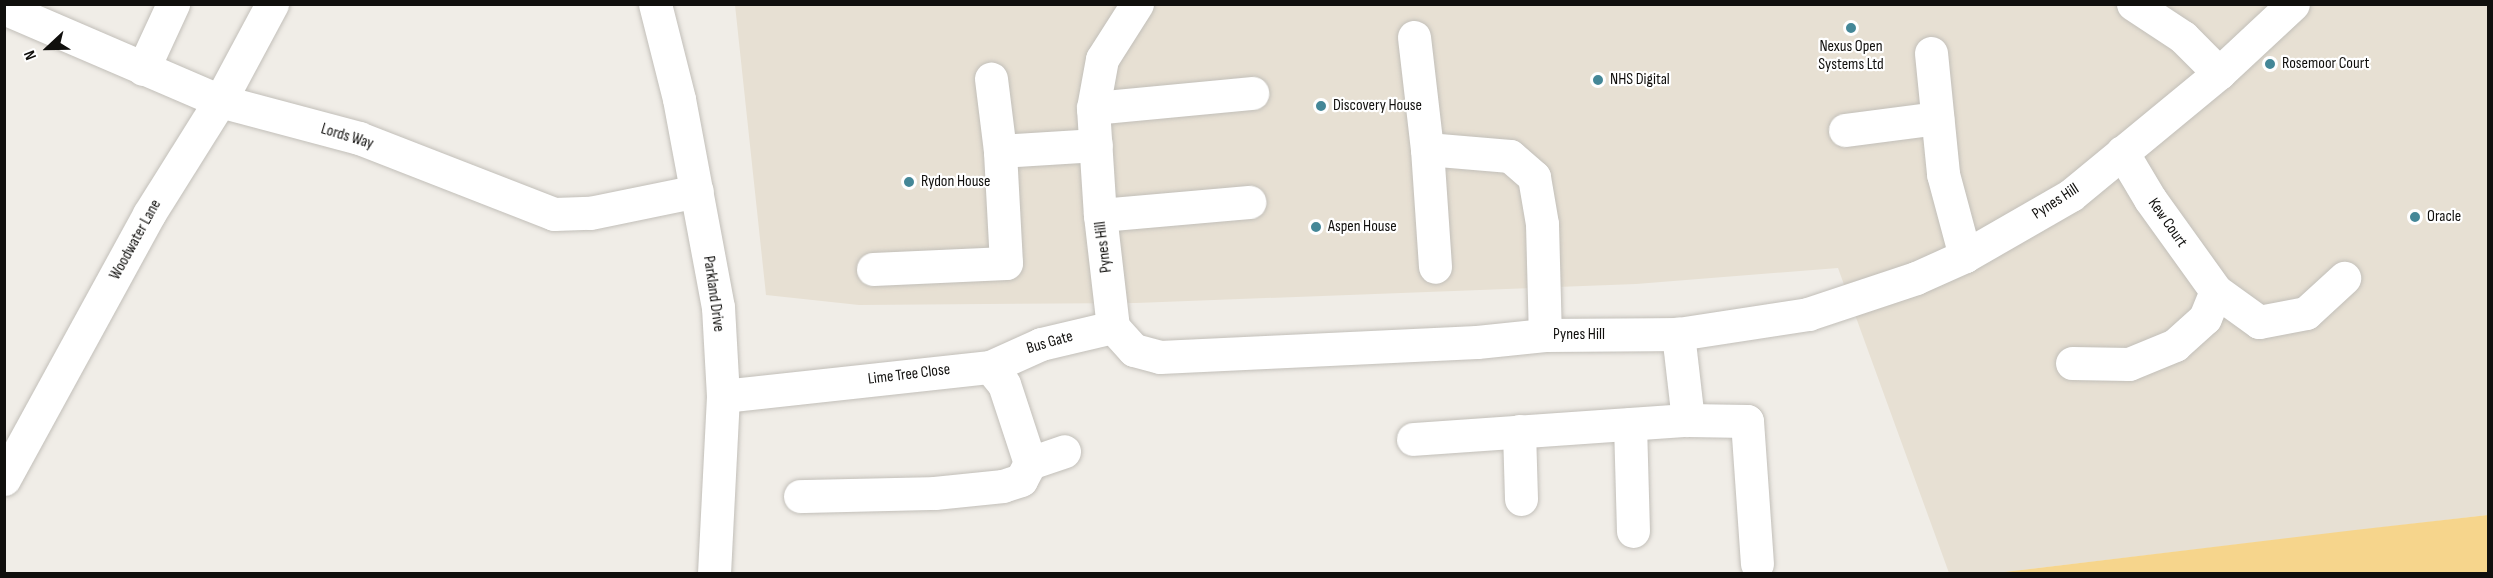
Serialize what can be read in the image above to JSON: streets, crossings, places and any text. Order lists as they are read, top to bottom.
{
  "streets": {
    "street": [
      "Lords Way",
      "Pynes Hill",
      "Kew Court",
      "Woodwater Lane",
      "Parkland Drive",
      "Bus Gate",
      "Lime Tree Close"
    ]
  },
  "crossings": [
    ["Lords Way", "Woodwater Lane"],
    ["Lords Way", "Parkland Drive"],
    ["Pynes Hill", "Kew Court"],
    ["Pynes Hill", "Bus Gate"],
    ["Parkland Drive", "Lime Tree Close"],
    ["Bus Gate", "Lime Tree Close"]
  ],
  "places": [
    "Nexus Open Systems Ltd",
    "Rosemoor Court",
    "NHS Digital",
    "Discovery House",
    "Rydon House",
    "Oracle",
    "Aspen House"
  ],
  "north": "left"
}
